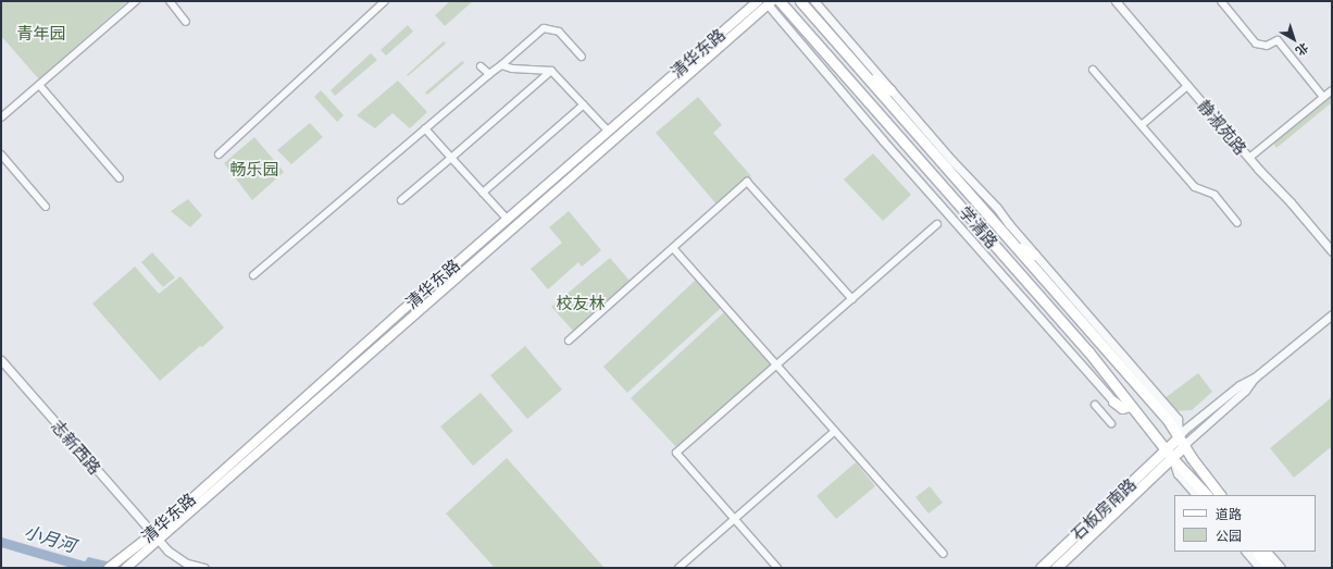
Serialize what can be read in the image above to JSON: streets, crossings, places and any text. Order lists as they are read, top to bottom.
{
  "streets": {
    "main road": ["清华东路", "学清路", "石板房南路"],
    "street": ["静淑苑路", "志新西路"]
  },
  "crossings": [
    ["清华东路", "学清路"],
    ["清华东路", "志新西路"],
    ["学清路", "石板房南路"]
  ],
  "water": ["小月河"],
  "parks": ["青年园", "畅乐园", "校友林"],
  "legend": ["道路", "公园"],
  "north": "bottom right"
}
